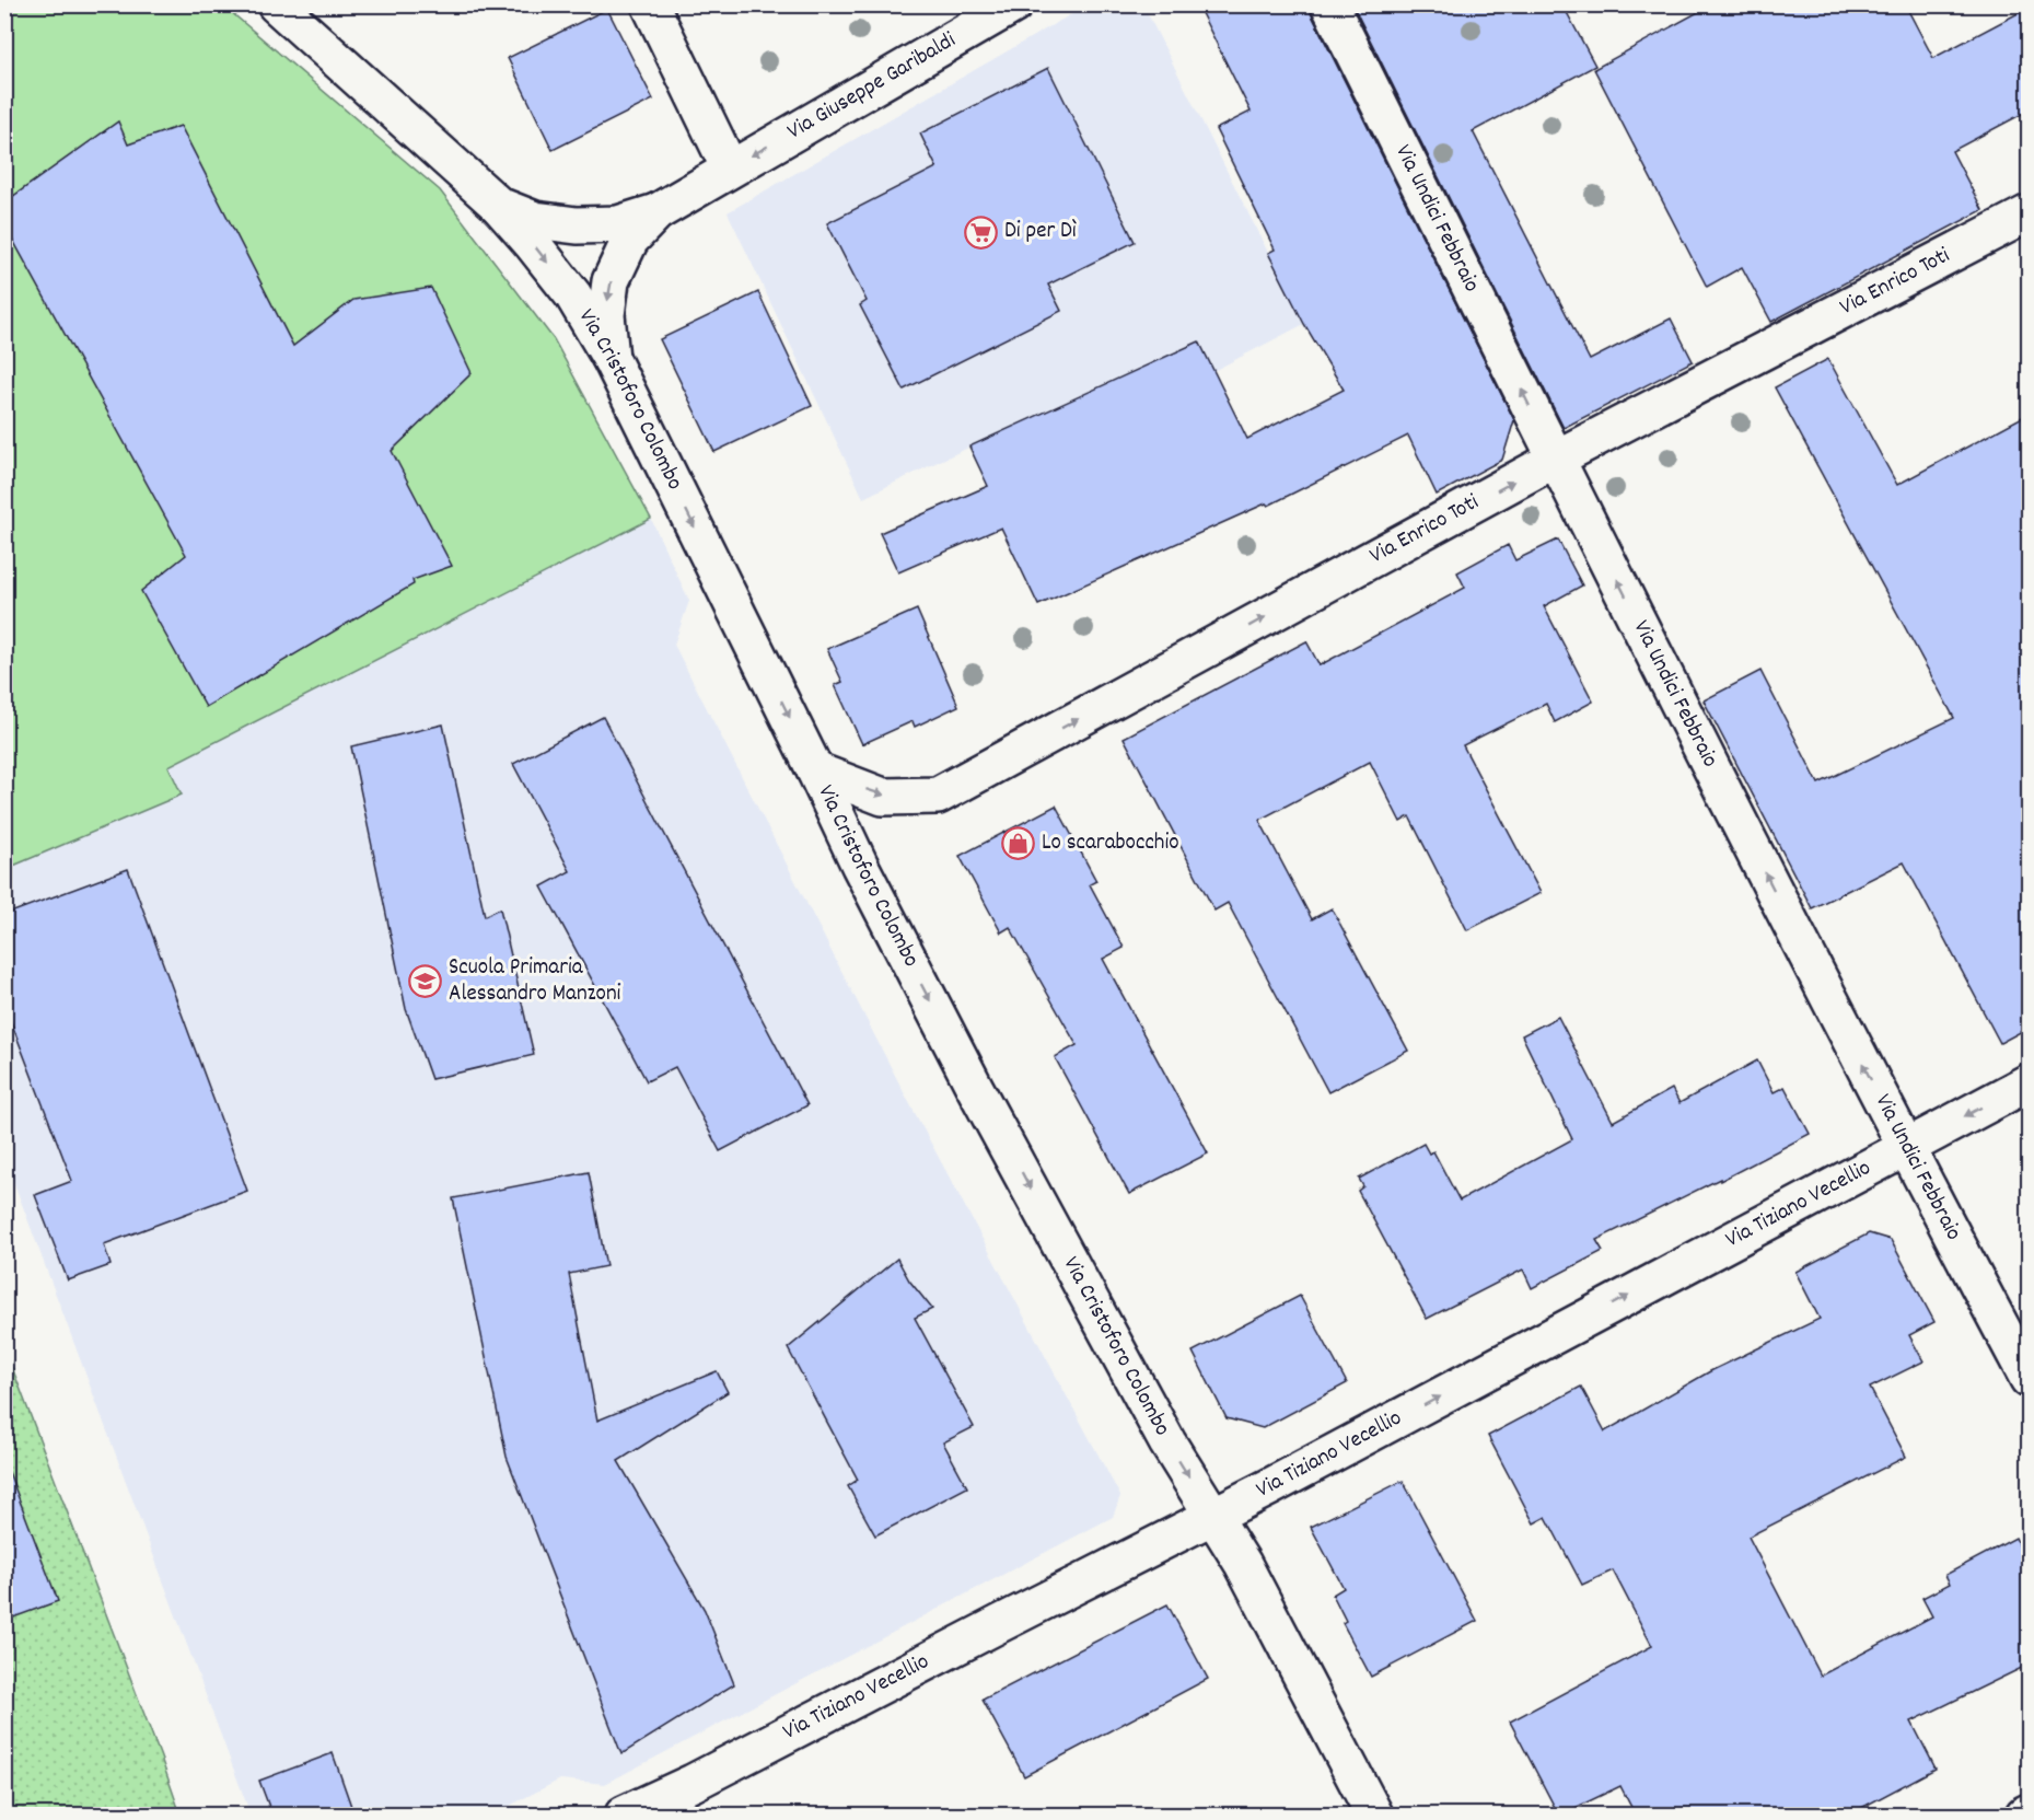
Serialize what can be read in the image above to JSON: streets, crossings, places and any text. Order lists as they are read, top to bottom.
{
  "streets": {
    "street": [
      "Via Giuseppe Garibaldi",
      "Via Undici Febbraio",
      "Via Enrico Toti",
      "Via Cristoforo Colombo",
      "Via Tiziano Vecellio"
    ]
  },
  "crossings": [
    ["Via Giuseppe Garibaldi", "Via Cristoforo Colombo"],
    ["Via Undici Febbraio", "Via Enrico Toti"],
    ["Via Undici Febbraio", "Via Tiziano Vecellio"],
    ["Via Enrico Toti", "Via Cristoforo Colombo"],
    ["Via Cristoforo Colombo", "Via Tiziano Vecellio"]
  ],
  "one_way": [
    "Via Giuseppe Garibaldi",
    "Via Undici Febbraio",
    "Via Enrico Toti",
    "Via Cristoforo Colombo"
  ],
  "places": {
    "supermarket": ["Di per Dì"],
    "shop": ["Lo scarabocchio"],
    "school or university": ["Scuola Primaria Alessandro Manzoni"]
  }
}
